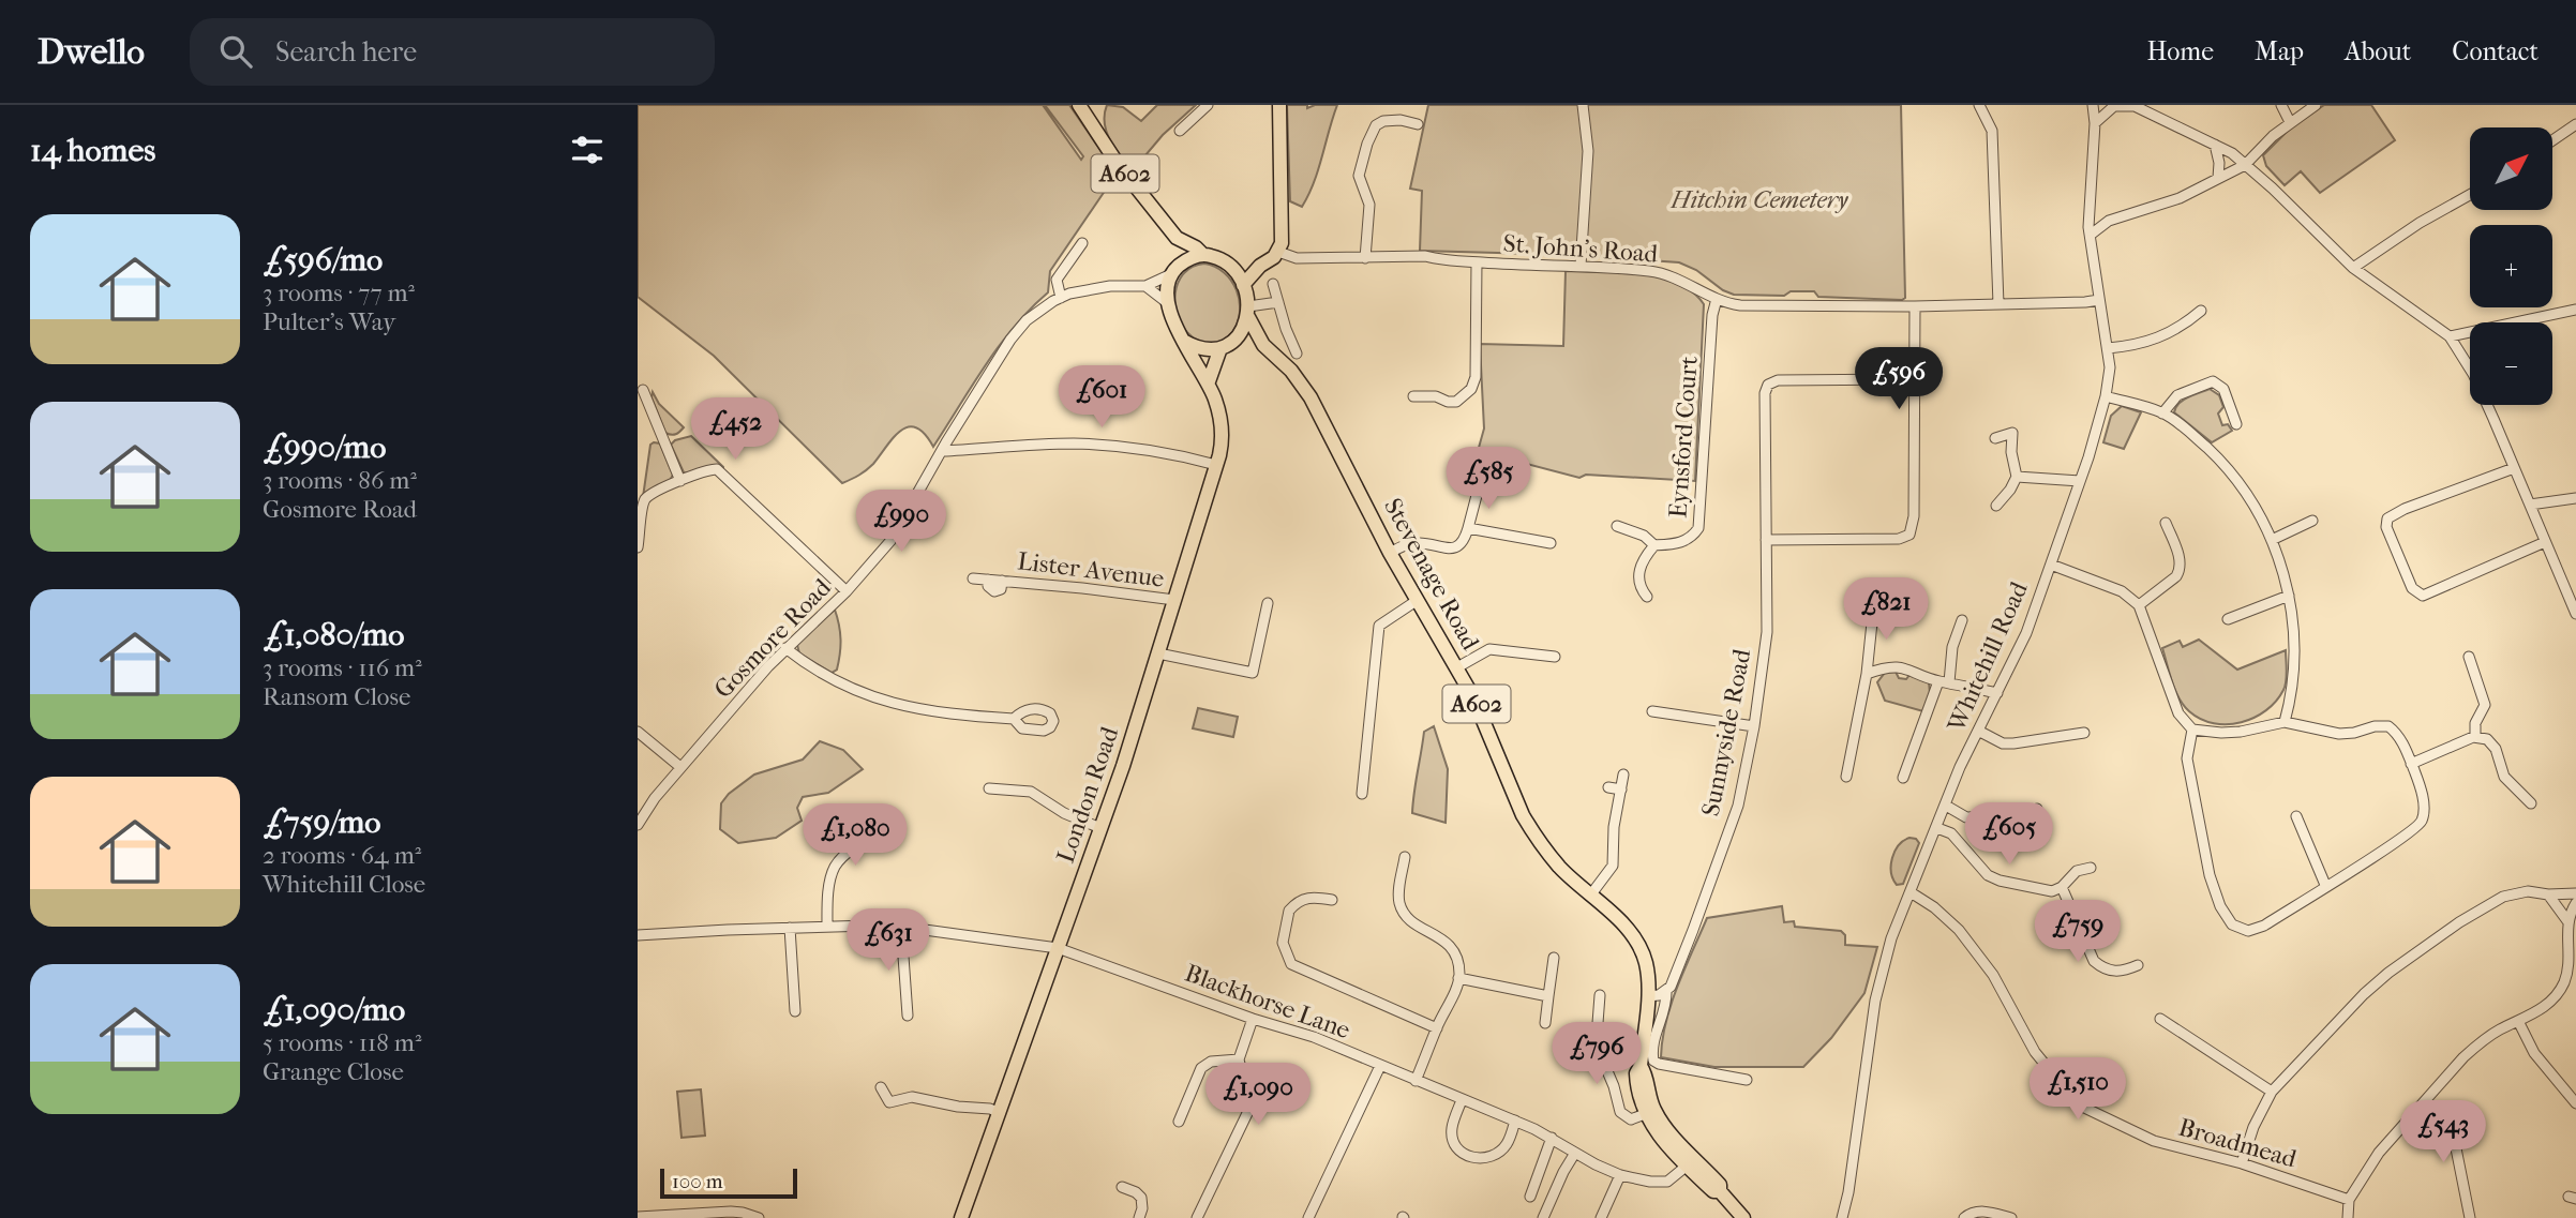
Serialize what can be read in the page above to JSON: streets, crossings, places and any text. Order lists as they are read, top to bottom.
{
  "streets": {
    "main road": ["A602", "Stevenage Road", "London Road"],
    "street": [
      "St. John's Road",
      "Eynsford Court",
      "Lister Avenue",
      "Gosmore Road",
      "Whitehill Road",
      "Sunnyside Road",
      "Blackhorse Lane",
      "Broadmead"
    ]
  },
  "crossings": [
    ["A602", "Stevenage Road"],
    ["A602", "Gosmore Road"],
    ["A602", "London Road"],
    ["St. John's Road", "Eynsford Court"],
    ["St. John's Road", "Whitehill Road"],
    ["Lister Avenue", "London Road"],
    ["Stevenage Road", "Gosmore Road"],
    ["Stevenage Road", "London Road"],
    ["Stevenage Road", "Blackhorse Lane"],
    ["Gosmore Road", "London Road"],
    ["Whitehill Road", "Broadmead"],
    ["London Road", "Blackhorse Lane"]
  ],
  "parks": ["Hitchin Cemetery"],
  "scale_bar": "100 m",
  "north": "top right",
  "page": {
    "header": "Dwello",
    "search": "Search here",
    "nav": [
      "Home",
      "Map",
      "About",
      "Contact"
    ],
    "heading": "14 homes",
    "map_buttons": ["+", "−"],
    "list": [
      {
        "name": "£596/mo",
        "note": "3 rooms · 77 m² · Pulter's Way"
      },
      {
        "name": "£990/mo",
        "note": "3 rooms · 86 m² · Gosmore Road"
      },
      {
        "name": "£1,080/mo",
        "note": "3 rooms · 116 m² · Ransom Close"
      },
      {
        "name": "£759/mo",
        "note": "2 rooms · 64 m² · Whitehill Close"
      },
      {
        "name": "£1,090/mo",
        "note": "5 rooms · 118 m² · Grange Close"
      }
    ],
    "price": [
      "£596",
      "£601",
      "£452",
      "£585",
      "£990",
      "£821",
      "£605",
      "£1,080",
      "£759",
      "£631",
      "£796",
      "£1,510",
      "£1,090",
      "£543"
    ],
    "scale": "100 m"
  }
}
